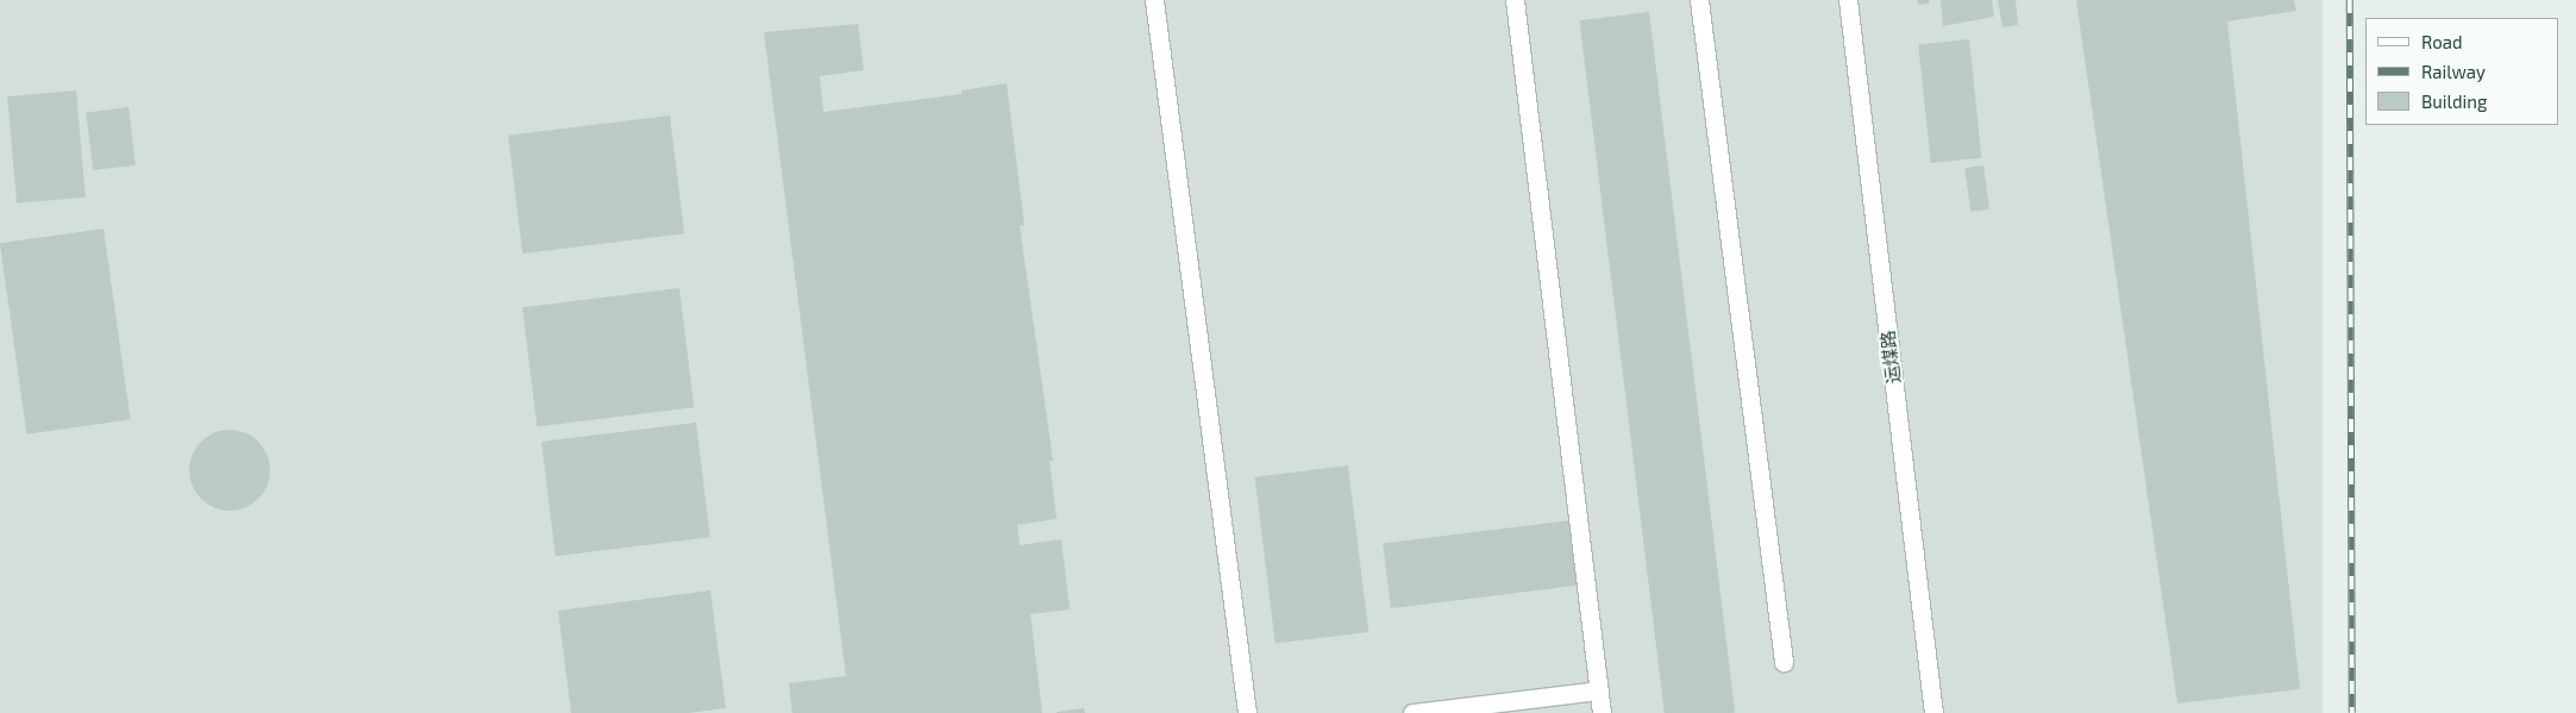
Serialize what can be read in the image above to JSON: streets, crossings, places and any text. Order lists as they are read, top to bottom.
{
  "streets": {
    "street": ["运煤路"]
  },
  "legend": ["Road", "Railway", "Building"]
}
